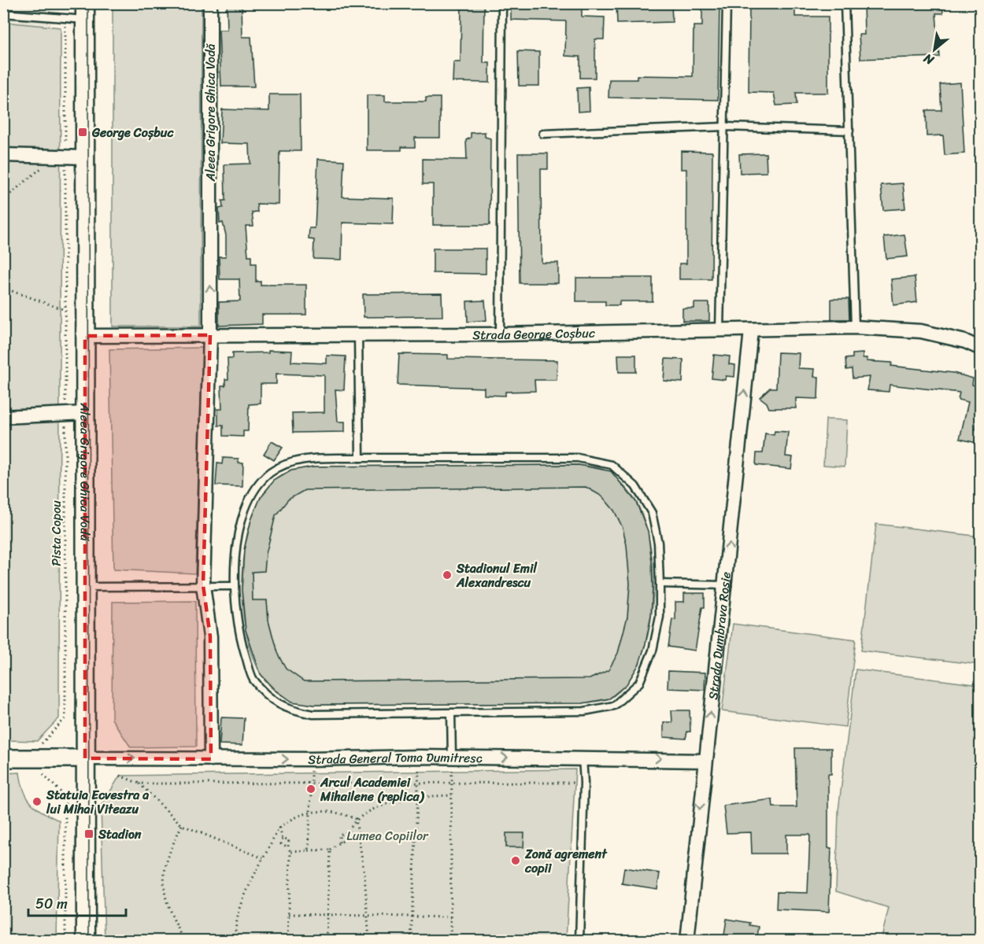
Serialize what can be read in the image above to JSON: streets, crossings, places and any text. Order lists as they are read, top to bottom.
{
  "streets": {
    "main road": ["Aleea Grigore Ghica Vodă"],
    "street": ["Strada George Coșbuc", "Strada Dumbrava Roșie", "Strada General Toma Dumitresc"],
    "path": ["Pista Copou"]
  },
  "crossings": [
    ["Aleea Grigore Ghica Vodă", "Strada George Coșbuc"],
    ["Aleea Grigore Ghica Vodă", "Strada General Toma Dumitresc"],
    ["Strada George Coșbuc", "Strada Dumbrava Roșie"],
    ["Strada Dumbrava Roșie", "Strada General Toma Dumitresc"]
  ],
  "one_way": ["Strada General Toma Dumitresc"],
  "parks": ["Lumea Copiilor"],
  "places": {
    "transit": ["George Coșbuc", "Stadion"],
    "other": [
      "Stadionul Emil Alexandrescu",
      "Arcul Academiei Mihailene (replica)",
      "Statuia Ecvestra a lui Mihai Viteazu",
      "Zonă agrement copii"
    ]
  },
  "scale_bar": "50 m",
  "north": "bottom left"
}
